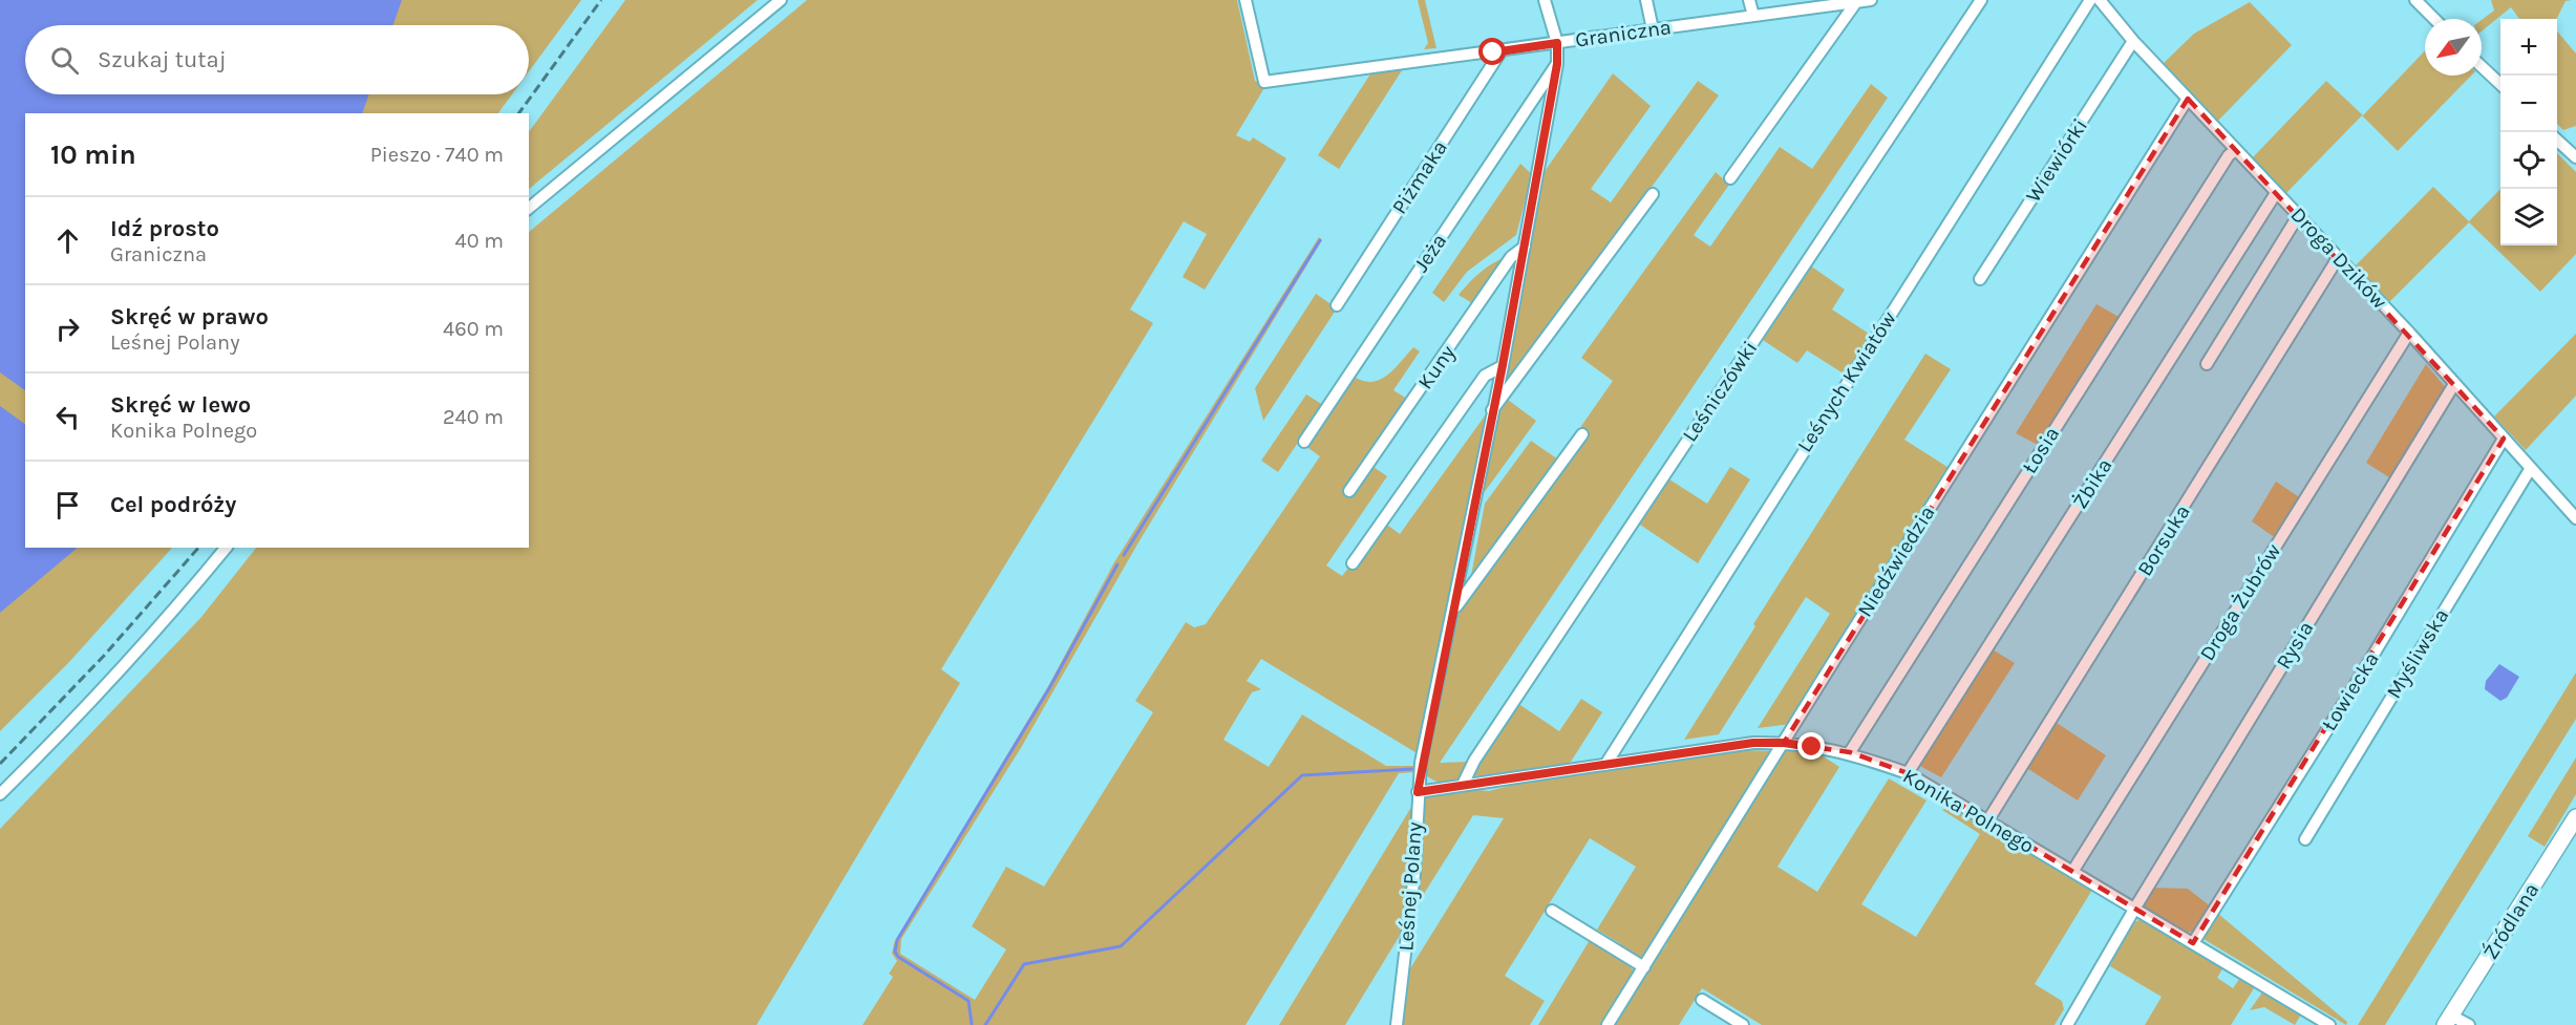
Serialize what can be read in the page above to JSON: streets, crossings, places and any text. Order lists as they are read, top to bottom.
{
  "streets": {
    "main road": ["Źródlana"],
    "street": [
      "Graniczna",
      "Wiewiórki",
      "Piżmaka",
      "Jeża",
      "Droga Dzików",
      "Kuny",
      "Leśnych Kwiatów",
      "Leśniczówki",
      "Łosia",
      "Żbika",
      "Borsuka",
      "Niedźwiedzia",
      "Droga Żubrów",
      "Rysia",
      "Myśliwska",
      "Łowiecka",
      "Konika Polnego",
      "Leśnej Polany"
    ]
  },
  "crossings": [
    ["Graniczna", "Piżmaka"],
    ["Graniczna", "Leśnej Polany"],
    ["Wiewiórki", "Droga Dzików"],
    ["Jeża", "Leśnej Polany"],
    ["Droga Dzików", "Łosia"],
    ["Droga Dzików", "Żbika"],
    ["Droga Dzików", "Borsuka"],
    ["Droga Dzików", "Niedźwiedzia"],
    ["Droga Dzików", "Droga Żubrów"],
    ["Droga Dzików", "Rysia"],
    ["Droga Dzików", "Myśliwska"],
    ["Droga Dzików", "Łowiecka"],
    ["Kuny", "Leśnej Polany"],
    ["Leśnych Kwiatów", "Konika Polnego"],
    ["Leśniczówki", "Konika Polnego"],
    ["Łosia", "Konika Polnego"],
    ["Żbika", "Konika Polnego"],
    ["Borsuka", "Konika Polnego"],
    ["Niedźwiedzia", "Konika Polnego"],
    ["Droga Żubrów", "Konika Polnego"],
    ["Rysia", "Konika Polnego"],
    ["Łowiecka", "Konika Polnego"],
    ["Konika Polnego", "Leśnej Polany"]
  ],
  "north": "bottom left",
  "page": {
    "map_buttons": ["+", "−"],
    "search": "Szukaj tutaj",
    "heading": ["10 min", "Pieszo · 740 m"],
    "list": [
      ["Idź prosto", "Graniczna", "40 m"],
      ["Skręć w prawo", "Leśnej Polany", "460 m"],
      ["Skręć w lewo", "Konika Polnego", "240 m"],
      "Cel podróży"
    ]
  }
}
